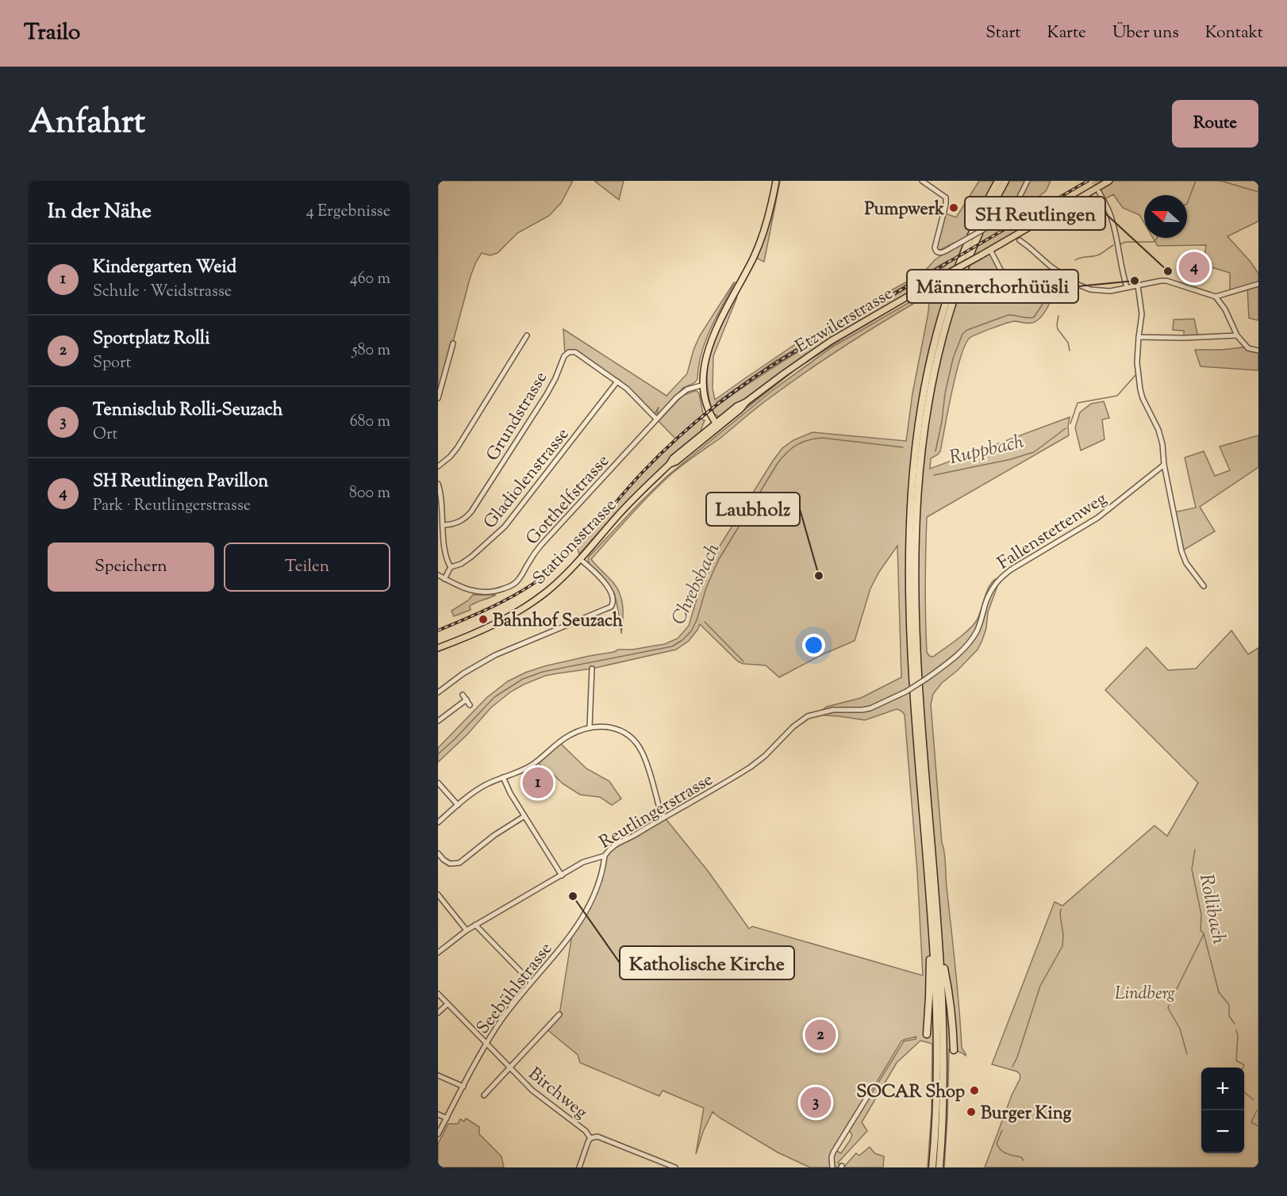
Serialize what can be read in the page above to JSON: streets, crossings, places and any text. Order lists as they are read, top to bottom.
{
  "streets": {
    "main road": ["Etzwilerstrasse", "Stationsstrasse"],
    "street": [
      "Grundstrasse",
      "Gladiolenstrasse",
      "Gotthelfstrasse",
      "Fallenstettenweg",
      "Reutlingerstrasse",
      "Seebühlstrasse",
      "Birchweg"
    ]
  },
  "crossings": [
    ["Etzwilerstrasse", "Stationsstrasse"],
    ["Grundstrasse", "Gladiolenstrasse"],
    ["Grundstrasse", "Gotthelfstrasse"],
    ["Fallenstettenweg", "Reutlingerstrasse"],
    ["Reutlingerstrasse", "Seebühlstrasse"],
    ["Seebühlstrasse", "Birchweg"]
  ],
  "water": ["Ruppbach", "Chrebsbach", "Rollibach"],
  "parks": ["Lindberg"],
  "places": [
    "Pumpwerk",
    "SH Reutlingen",
    "Männerchorhüüsli",
    "Laubholz",
    "Bahnhof Seuzach",
    "Katholische Kirche",
    "SOCAR Shop",
    "Burger King"
  ],
  "north": "left",
  "page": {
    "header": "Trailo",
    "nav": [
      "Start",
      "Karte",
      "Über uns",
      "Kontakt"
    ],
    "title": "Anfahrt",
    "buttons": [
      "Route",
      ["Speichern", "Teilen"]
    ],
    "heading": ["In der Nähe", "4 Ergebnisse"],
    "list": [
      {
        "mark": "1",
        "name": "Kindergarten Weid",
        "note": "Schule · Weidstrasse",
        "value": "460 m"
      },
      {
        "mark": "2",
        "name": "Sportplatz Rolli",
        "note": "Sport",
        "value": "580 m"
      },
      {
        "mark": "3",
        "name": "Tennisclub Rolli-Seuzach",
        "note": "Ort",
        "value": "680 m"
      },
      {
        "mark": "4",
        "name": "SH Reutlingen Pavillon",
        "note": "Park · Reutlingerstrasse",
        "value": "800 m"
      }
    ],
    "pins": [
      "4",
      "1",
      "2",
      "3"
    ],
    "map_buttons": ["+", "−"]
  }
}
